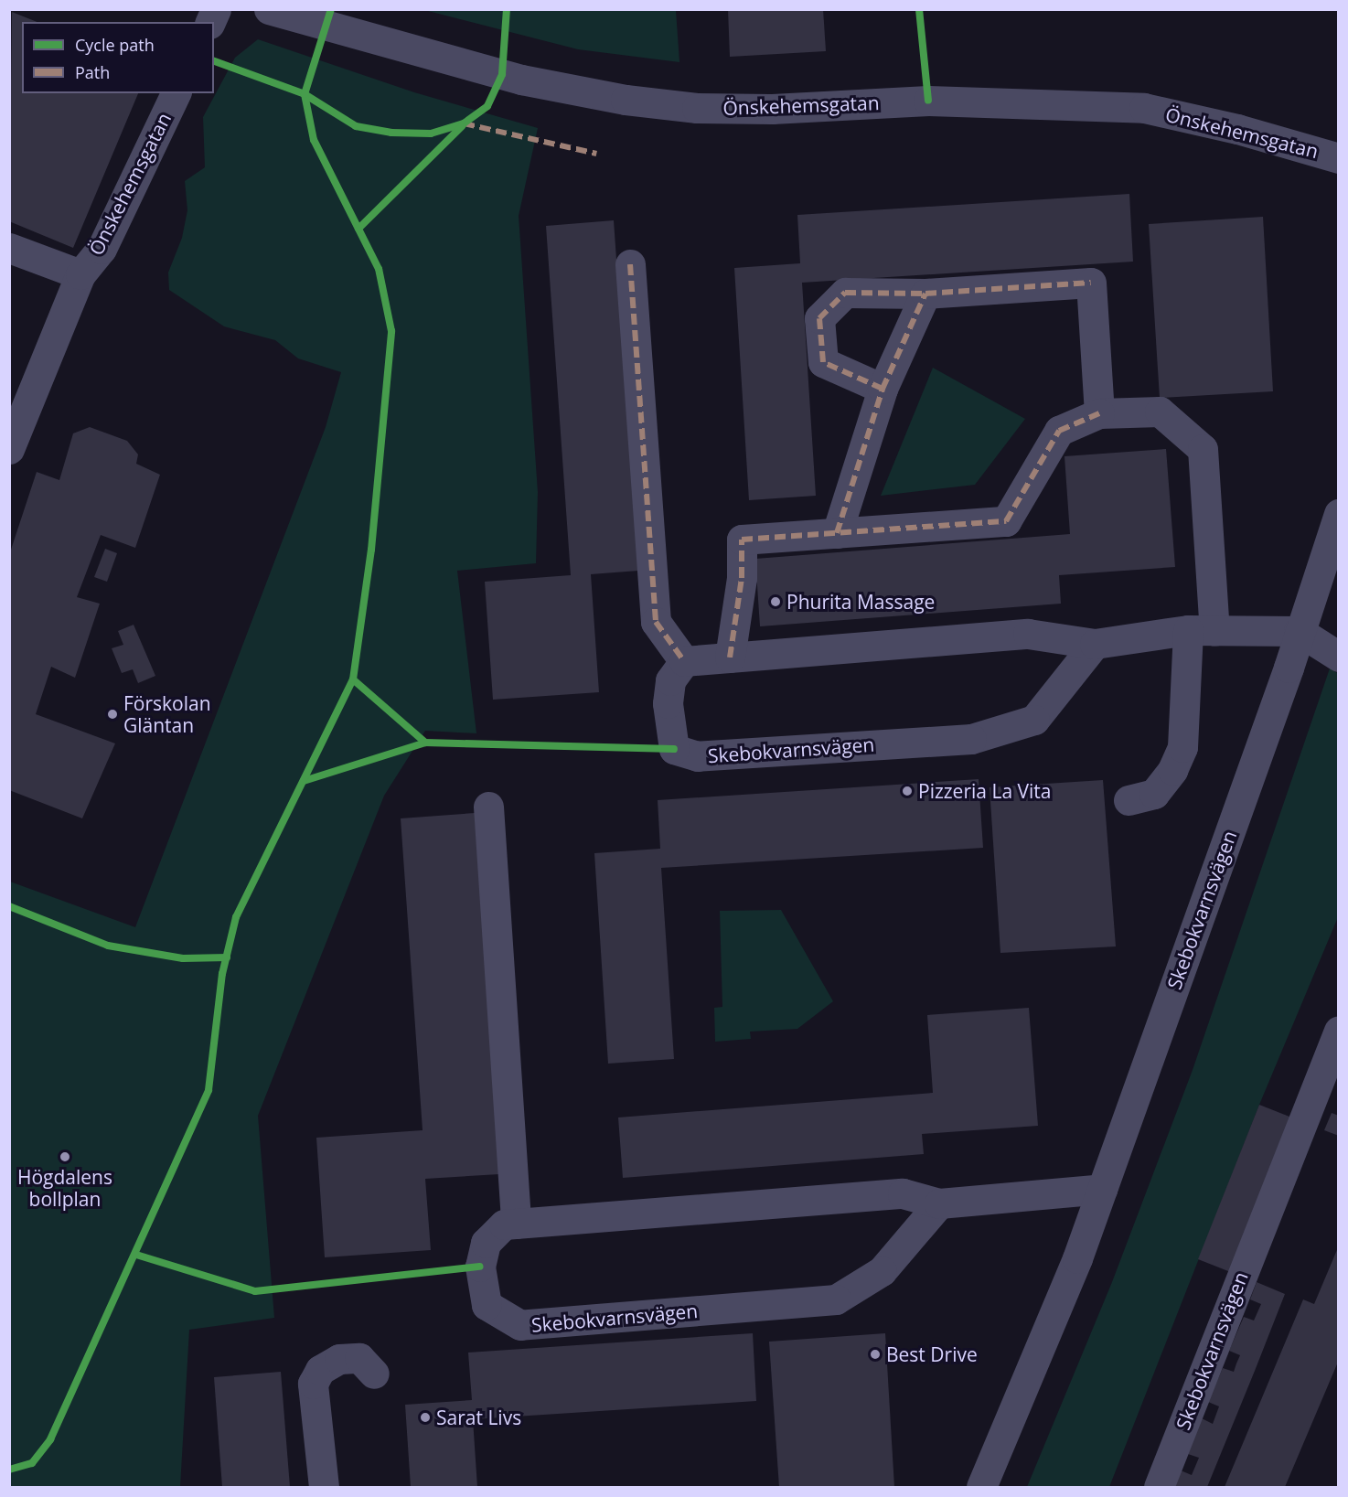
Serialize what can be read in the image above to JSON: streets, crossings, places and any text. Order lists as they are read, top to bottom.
{
  "streets": {
    "street": ["Önskehemsgatan", "Skebokvarnsvägen"]
  },
  "places": [
    "Phurita Massage",
    "Förskolan Gläntan",
    "Pizzeria La Vita",
    "Högdalens bollplan",
    "Best Drive",
    "Sarat Livs"
  ],
  "legend": ["Cycle path", "Path"]
}
